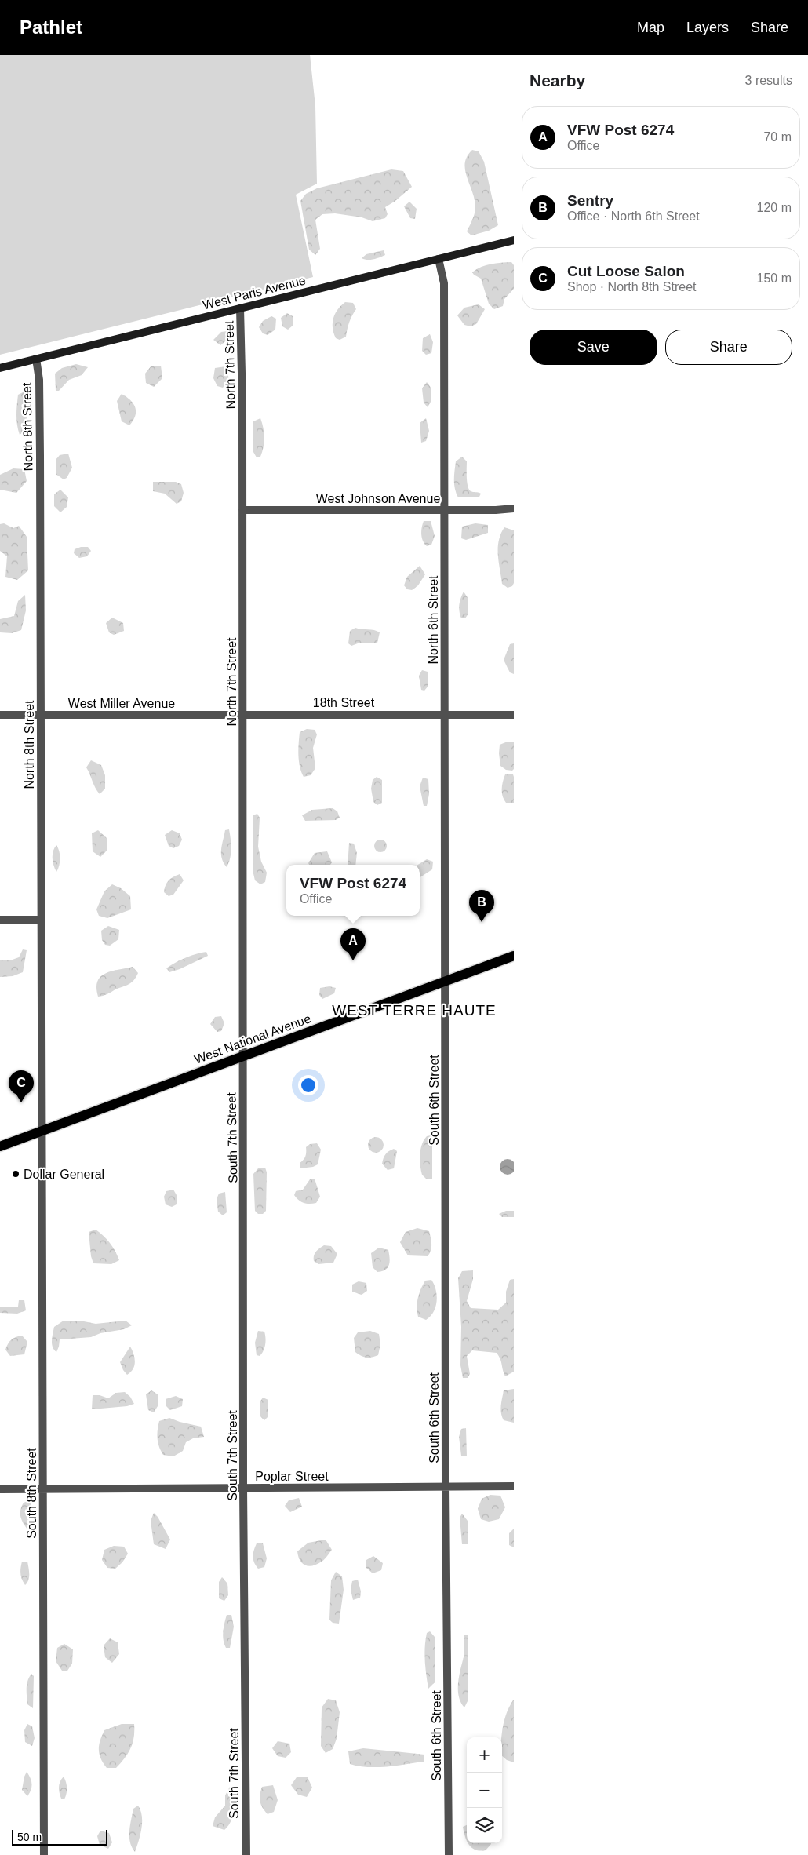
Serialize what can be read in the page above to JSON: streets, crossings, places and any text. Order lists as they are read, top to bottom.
{
  "streets": {
    "main road": ["West Paris Avenue", "West National Avenue"],
    "street": [
      "North 7th Street",
      "North 8th Street",
      "West Johnson Avenue",
      "North 6th Street",
      "18th Street",
      "West Miller Avenue",
      "South 6th Street",
      "South 7th Street",
      "Poplar Street",
      "South 8th Street"
    ]
  },
  "crossings": [
    ["West Paris Avenue", "North 7th Street"],
    ["West Paris Avenue", "North 8th Street"],
    ["West Paris Avenue", "North 6th Street"],
    ["North 7th Street", "West Johnson Avenue"],
    ["North 7th Street", "18th Street"],
    ["North 7th Street", "West Miller Avenue"],
    ["North 7th Street", "West National Avenue"],
    ["North 7th Street", "South 7th Street"],
    ["North 8th Street", "West Miller Avenue"],
    ["North 8th Street", "West National Avenue"],
    ["North 8th Street", "South 8th Street"],
    ["West Johnson Avenue", "North 6th Street"],
    ["North 6th Street", "18th Street"],
    ["North 6th Street", "West National Avenue"],
    ["North 6th Street", "South 6th Street"],
    ["18th Street", "West Miller Avenue"],
    ["West National Avenue", "South 6th Street"],
    ["West National Avenue", "South 7th Street"],
    ["West National Avenue", "South 8th Street"],
    ["South 6th Street", "Poplar Street"],
    ["South 7th Street", "Poplar Street"],
    ["Poplar Street", "South 8th Street"]
  ],
  "districts": ["WEST TERRE HAUTE"],
  "places": ["Dollar General"],
  "scale_bar": "50 m",
  "page": {
    "header": "Pathlet",
    "nav": ["Map", "Layers", "Share"],
    "heading": ["Nearby", "3 results"],
    "list": [
      {
        "mark": "A",
        "name": "VFW Post 6274",
        "note": "Office",
        "value": "70 m"
      },
      {
        "mark": "B",
        "name": "Sentry",
        "note": "Office · North 6th Street",
        "value": "120 m"
      },
      {
        "mark": "C",
        "name": "Cut Loose Salon",
        "note": "Shop · North 8th Street",
        "value": "150 m"
      }
    ],
    "buttons": ["Save", "Share"],
    "popup": ["VFW Post 6274", "Office"],
    "pins": ["B", "A", "C"],
    "map_buttons": ["+", "−"],
    "scale": "50 m"
  }
}
